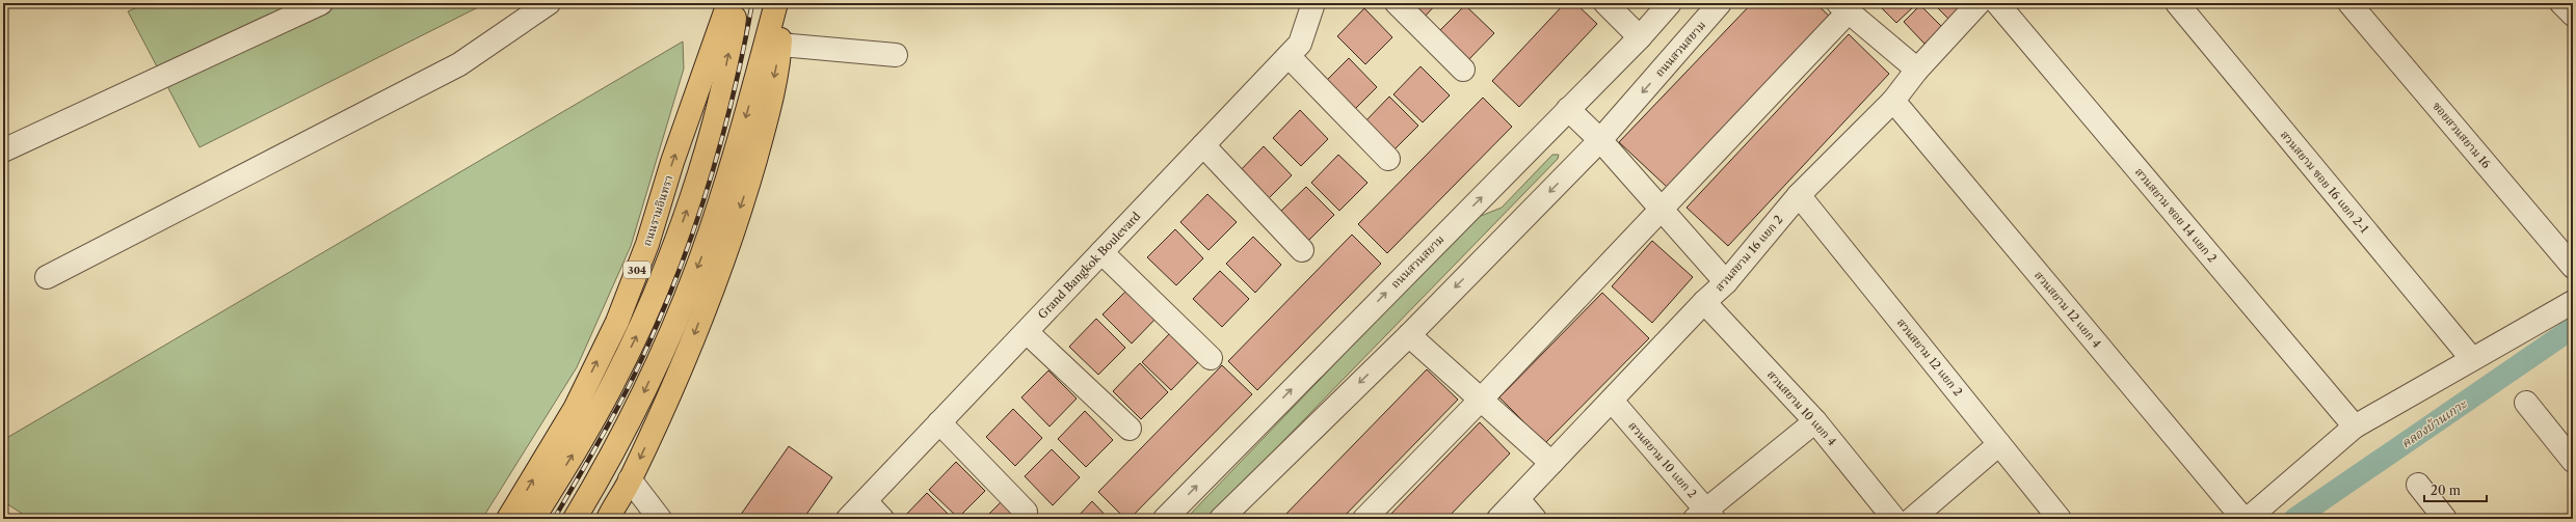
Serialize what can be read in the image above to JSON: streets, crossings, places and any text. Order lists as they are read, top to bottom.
{
  "streets": {
    "highway": ["ถนนรามอินทรา", "304"],
    "street": [
      "ถนนสวนสยาม",
      "ซอยสวนสยาม 16",
      "สวนสยาม ซอย 16 แยก 2-1",
      "สวนสยาม ซอย 14 แยก 2",
      "สวนสยาม 16 แยก 2",
      "Grand Bangkok Boulevard",
      "สวนสยาม 12 แยก 4",
      "สวนสยาม 12 แยก 2",
      "สวนสยาม 10 แยก 4",
      "สวนสยาม 10 แยก 2"
    ]
  },
  "crossings": [
    ["สวนสยาม 16 แยก 2", "สวนสยาม 12 แยก 4"],
    ["สวนสยาม 16 แยก 2", "สวนสยาม 12 แยก 2"],
    ["สวนสยาม 16 แยก 2", "สวนสยาม 10 แยก 4"],
    ["สวนสยาม 16 แยก 2", "สวนสยาม 10 แยก 2"]
  ],
  "water": ["คลองบ้านเกาะ"],
  "scale_bar": "20 m"
}
